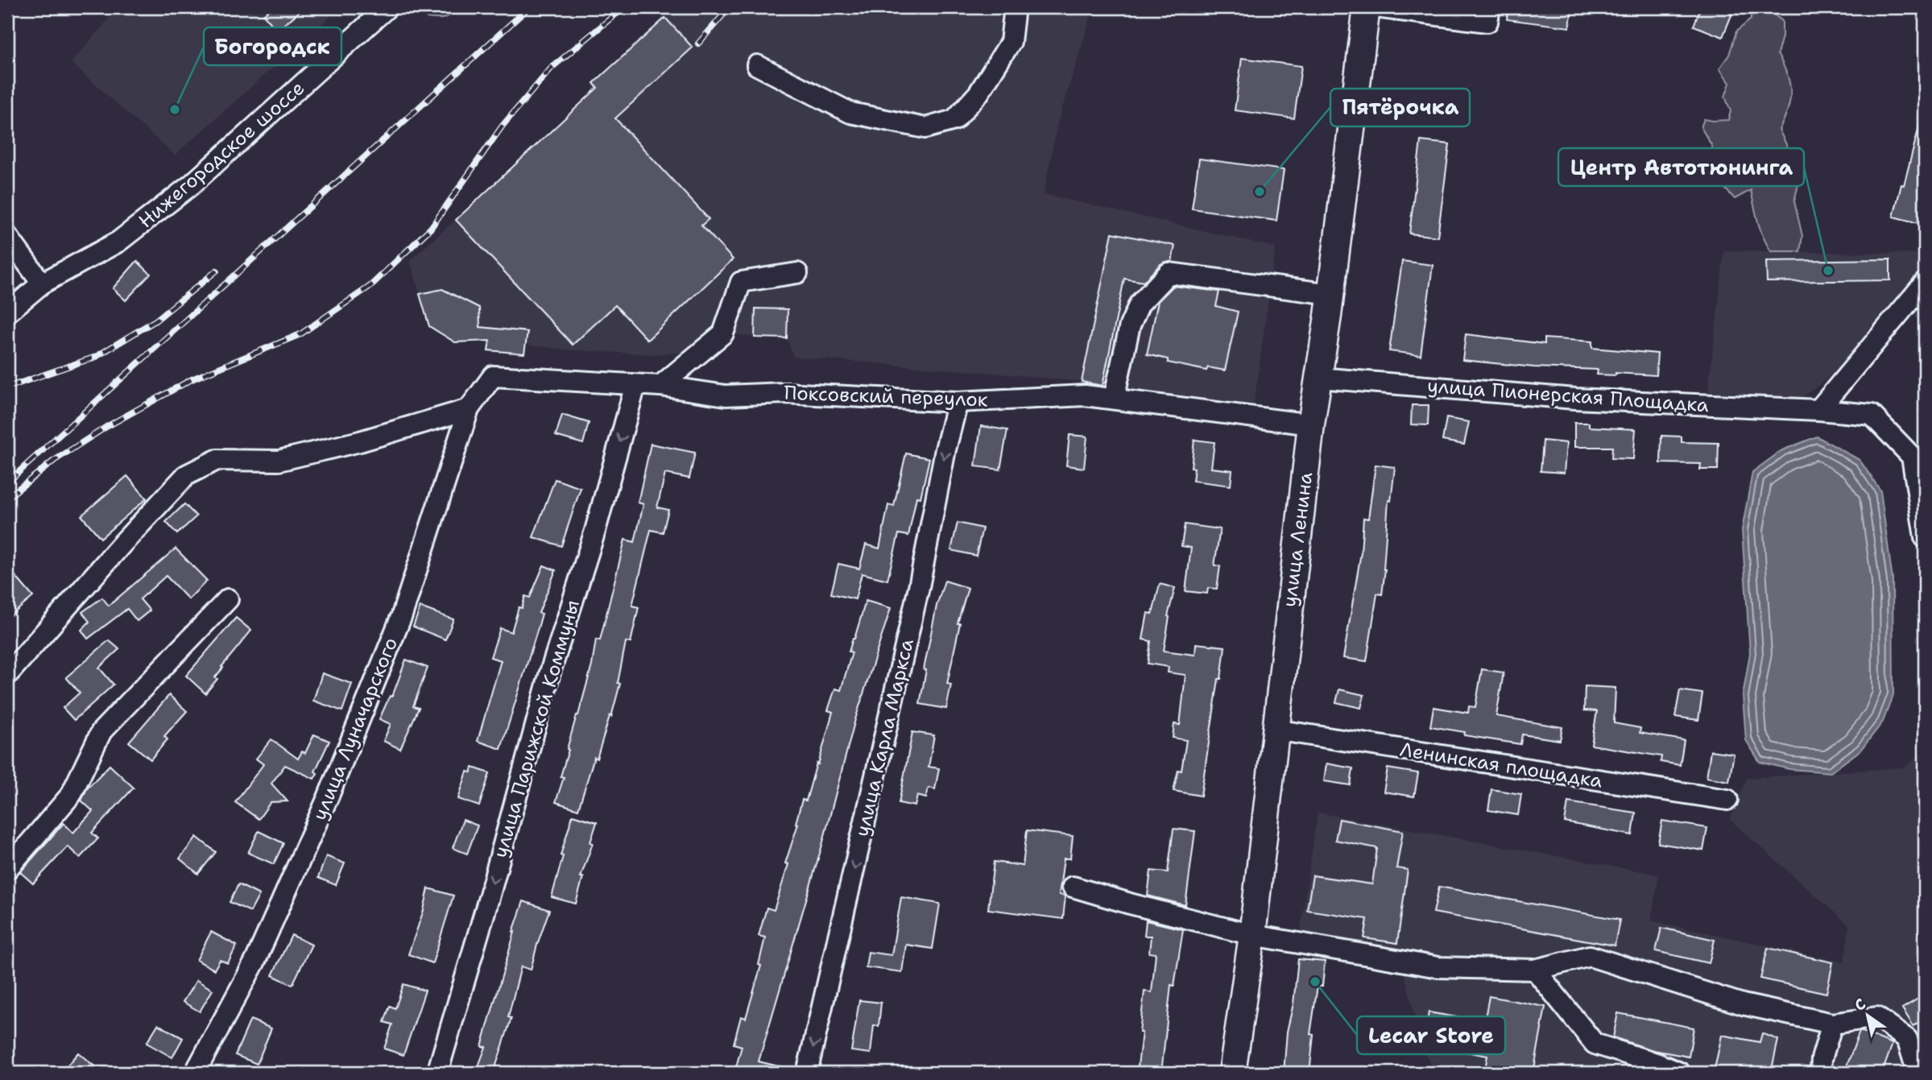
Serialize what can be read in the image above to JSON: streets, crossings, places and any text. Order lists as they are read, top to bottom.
{
  "streets": {
    "main road": ["улица Ленина"],
    "street": [
      "Нижегородское шоссе",
      "улица Пионерская Площадка",
      "Поксовский переулок",
      "улица Луначарского",
      "улица Парижской Коммуны",
      "улица Карла Маркса",
      "Ленинская площадка"
    ]
  },
  "crossings": [
    ["улица Пионерская Площадка", "улица Ленина"],
    ["Поксовский переулок", "улица Ленина"],
    ["Поксовский переулок", "улица Луначарского"],
    ["Поксовский переулок", "улица Парижской Коммуны"],
    ["Поксовский переулок", "улица Карла Маркса"],
    ["улица Ленина", "Ленинская площадка"]
  ],
  "one_way": ["улица Парижской Коммуны", "улица Карла Маркса"],
  "places": [
    "Богородск",
    "Пятёрочка",
    "Центр Автотюнинга",
    "Lecar Store"
  ],
  "north": "top left"
}
